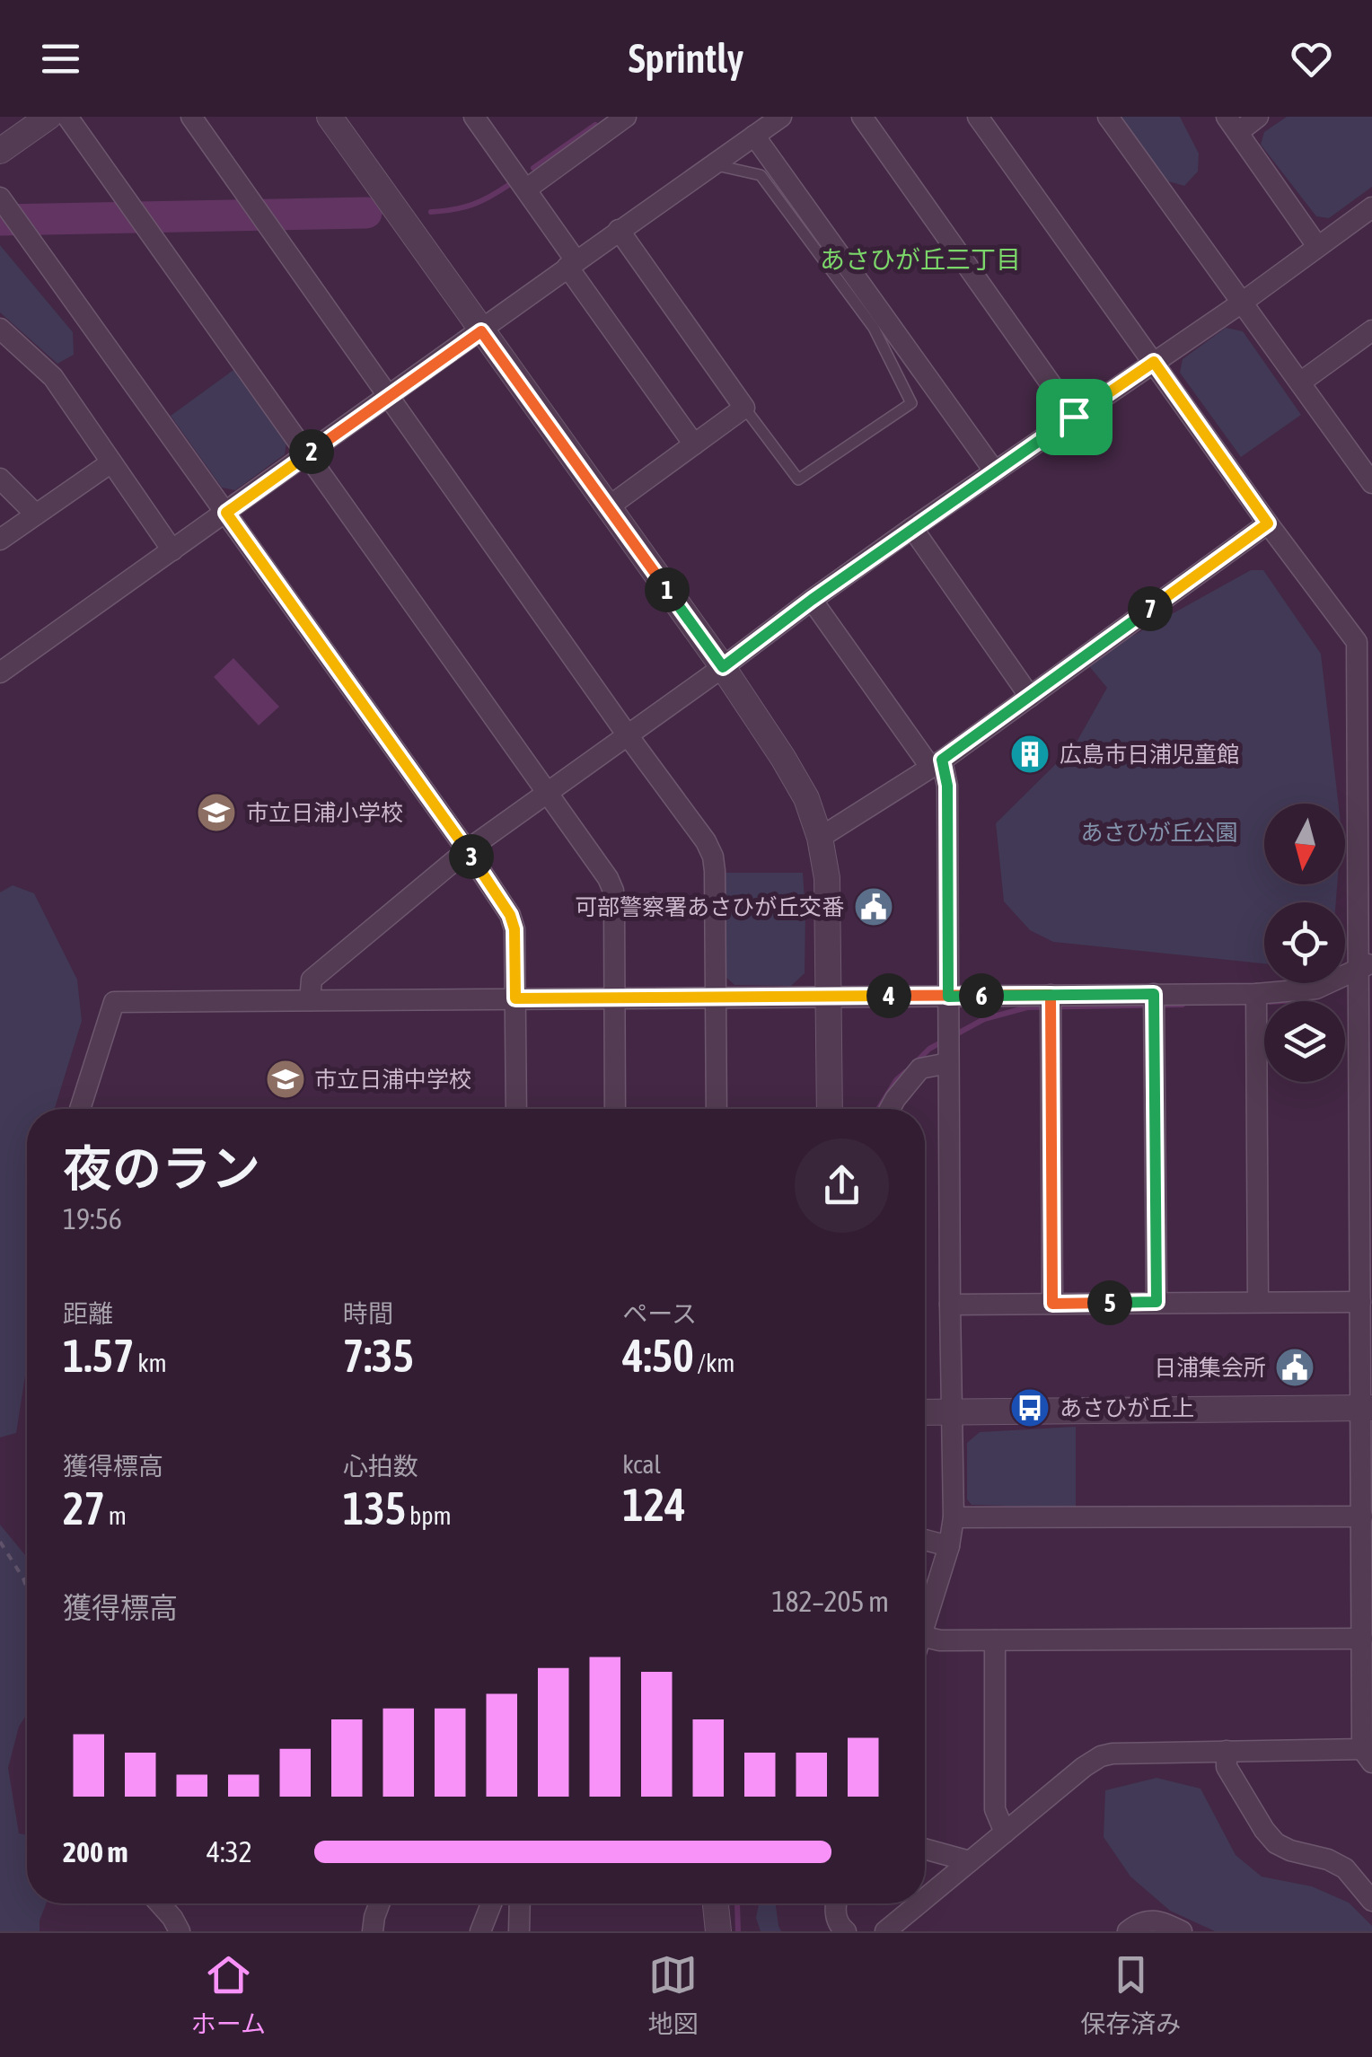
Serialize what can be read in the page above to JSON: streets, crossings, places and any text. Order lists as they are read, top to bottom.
{
  "districts": ["あさひが丘三丁目"],
  "parks": ["あさひが丘公園"],
  "places": {
    "building": ["広島市日浦児童館"],
    "school or university": ["市立日浦小学校", "市立日浦中学校"],
    "public building": ["可部警察署あさひが丘交番", "日浦集会所"],
    "bus stop": ["あさひが丘上"]
  },
  "north": "bottom",
  "page": {
    "header": "Sprintly",
    "pins": [
      "2",
      "1",
      "7",
      "3",
      "4",
      "6",
      "5"
    ],
    "heading": ["夜のラン", "19:56"],
    "stats": [
      ["距離", "1.57 km"],
      ["時間", "7:35"],
      ["ペース", "4:50 /km"],
      ["獲得標高", "27 m"],
      ["心拍数", "135 bpm"],
      ["kcal", "124"]
    ],
    "chart": ["獲得標高", "182–205 m"],
    "list": [
      {
        "name": "200 m",
        "note": "4:32"
      }
    ],
    "tabs": ["ホーム", "地図", "保存済み"]
  }
}
